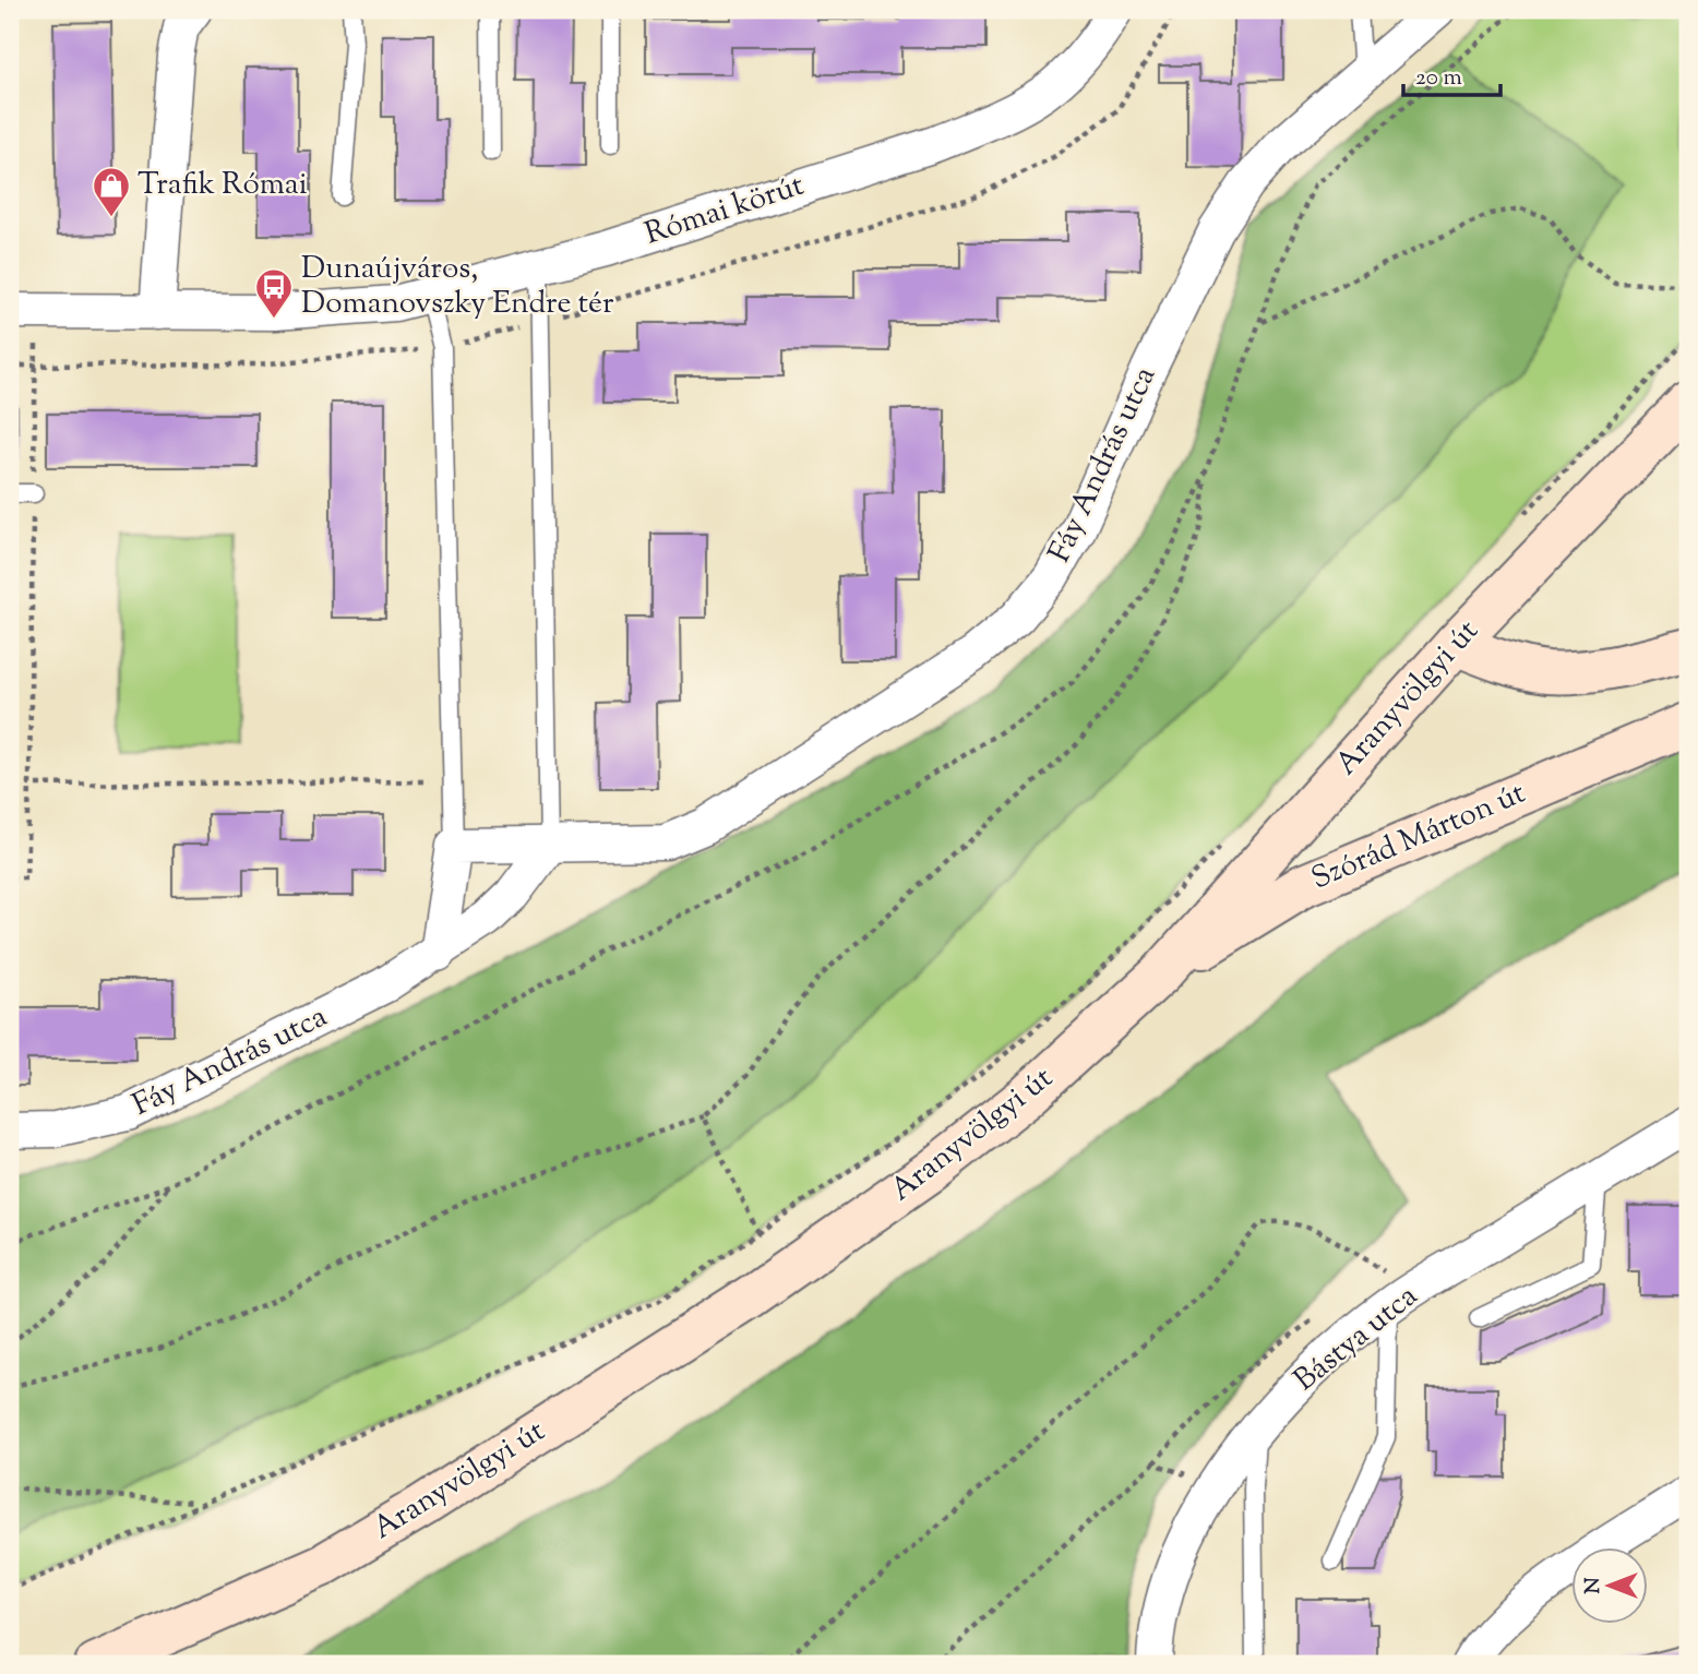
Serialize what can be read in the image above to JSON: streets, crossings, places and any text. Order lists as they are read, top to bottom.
{
  "streets": {
    "street": [
      "Római körút",
      "Fáy András utca",
      "Aranyvölgyi út",
      "Szórád Márton út",
      "Bástya utca"
    ]
  },
  "crossings": [
    ["Aranyvölgyi út", "Szórád Márton út"]
  ],
  "places": {
    "shop": ["Trafik Római"],
    "bus stop": ["Dunaújváros, Domanovszky Endre tér"]
  },
  "scale_bar": "20 m",
  "north": "left"
}
